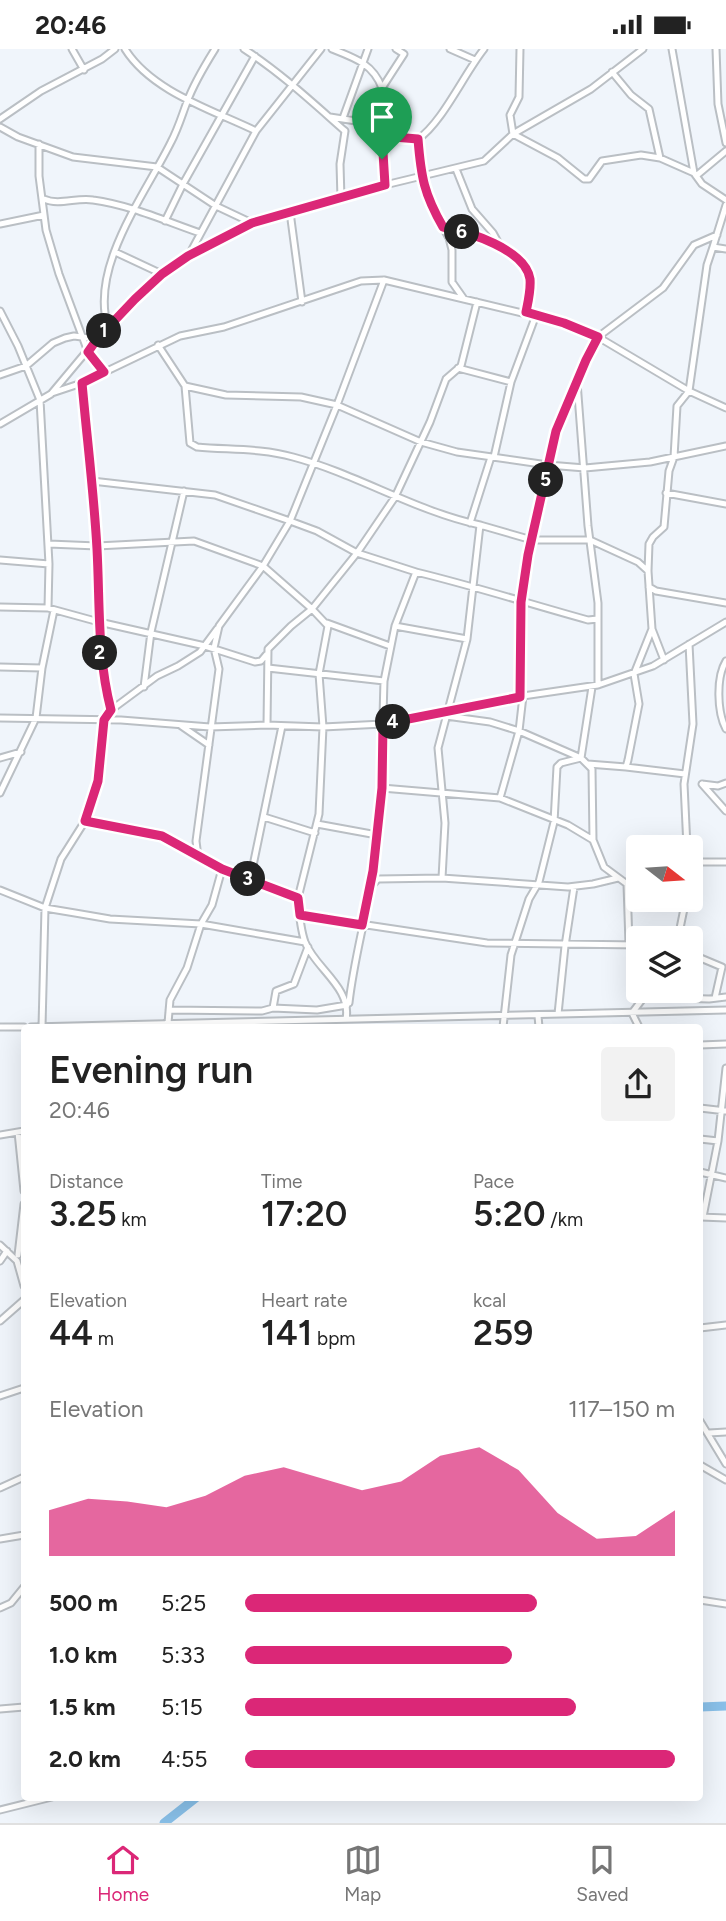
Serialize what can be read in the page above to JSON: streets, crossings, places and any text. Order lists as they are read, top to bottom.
{
  "north": "right",
  "page": {
    "status": "20:46",
    "pins": [
      "6",
      "1",
      "5",
      "2",
      "4",
      "3"
    ],
    "heading": ["Evening run", "20:46"],
    "stats": [
      ["Distance", "3.25 km"],
      ["Time", "17:20"],
      ["Pace", "5:20 /km"],
      ["Elevation", "44 m"],
      ["Heart rate", "141 bpm"],
      ["kcal", "259"]
    ],
    "chart": ["Elevation", "117–150 m"],
    "list": [
      {
        "name": "500 m",
        "note": "5:25"
      },
      {
        "name": "1.0 km",
        "note": "5:33"
      },
      {
        "name": "1.5 km",
        "note": "5:15"
      },
      {
        "name": "2.0 km",
        "note": "4:55"
      }
    ],
    "tabs": ["Home", "Map", "Saved"]
  }
}
